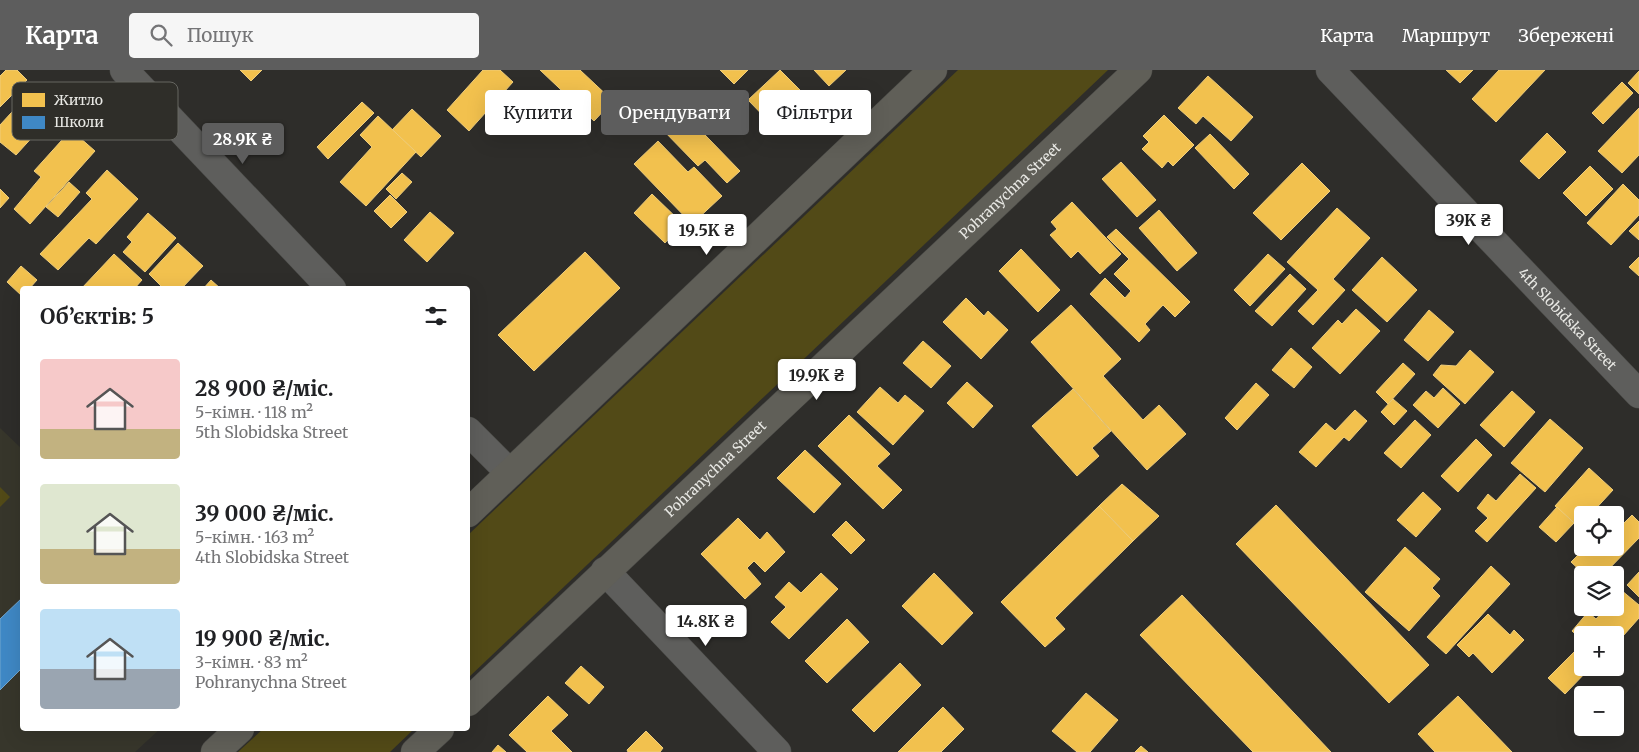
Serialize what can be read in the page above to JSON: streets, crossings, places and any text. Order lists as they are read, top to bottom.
{
  "streets": {
    "main road": ["Pohranychna Street"],
    "street": ["4th Slobidska Street"]
  },
  "legend": ["Житло", "Школи"],
  "page": {
    "header": "Карта",
    "search": "Пошук",
    "nav": ["Карта", "Маршрут", "Збережені"],
    "chip": ["Купити", "Орендувати", "Фільтри"],
    "price": [
      "28.9K ₴",
      "39K ₴",
      "19.5K ₴",
      "19.9K ₴",
      "14.8K ₴"
    ],
    "heading": "Об’єктів: 5",
    "list": [
      {
        "name": "28 900 ₴/міс.",
        "note": "5-кімн. · 118 m² · 5th Slobidska Street"
      },
      {
        "name": "39 000 ₴/міс.",
        "note": "5-кімн. · 163 m² · 4th Slobidska Street"
      },
      {
        "name": "19 900 ₴/міс.",
        "note": "3-кімн. · 83 m² · Pohranychna Street"
      }
    ],
    "map_buttons": ["+", "−"]
  }
}
